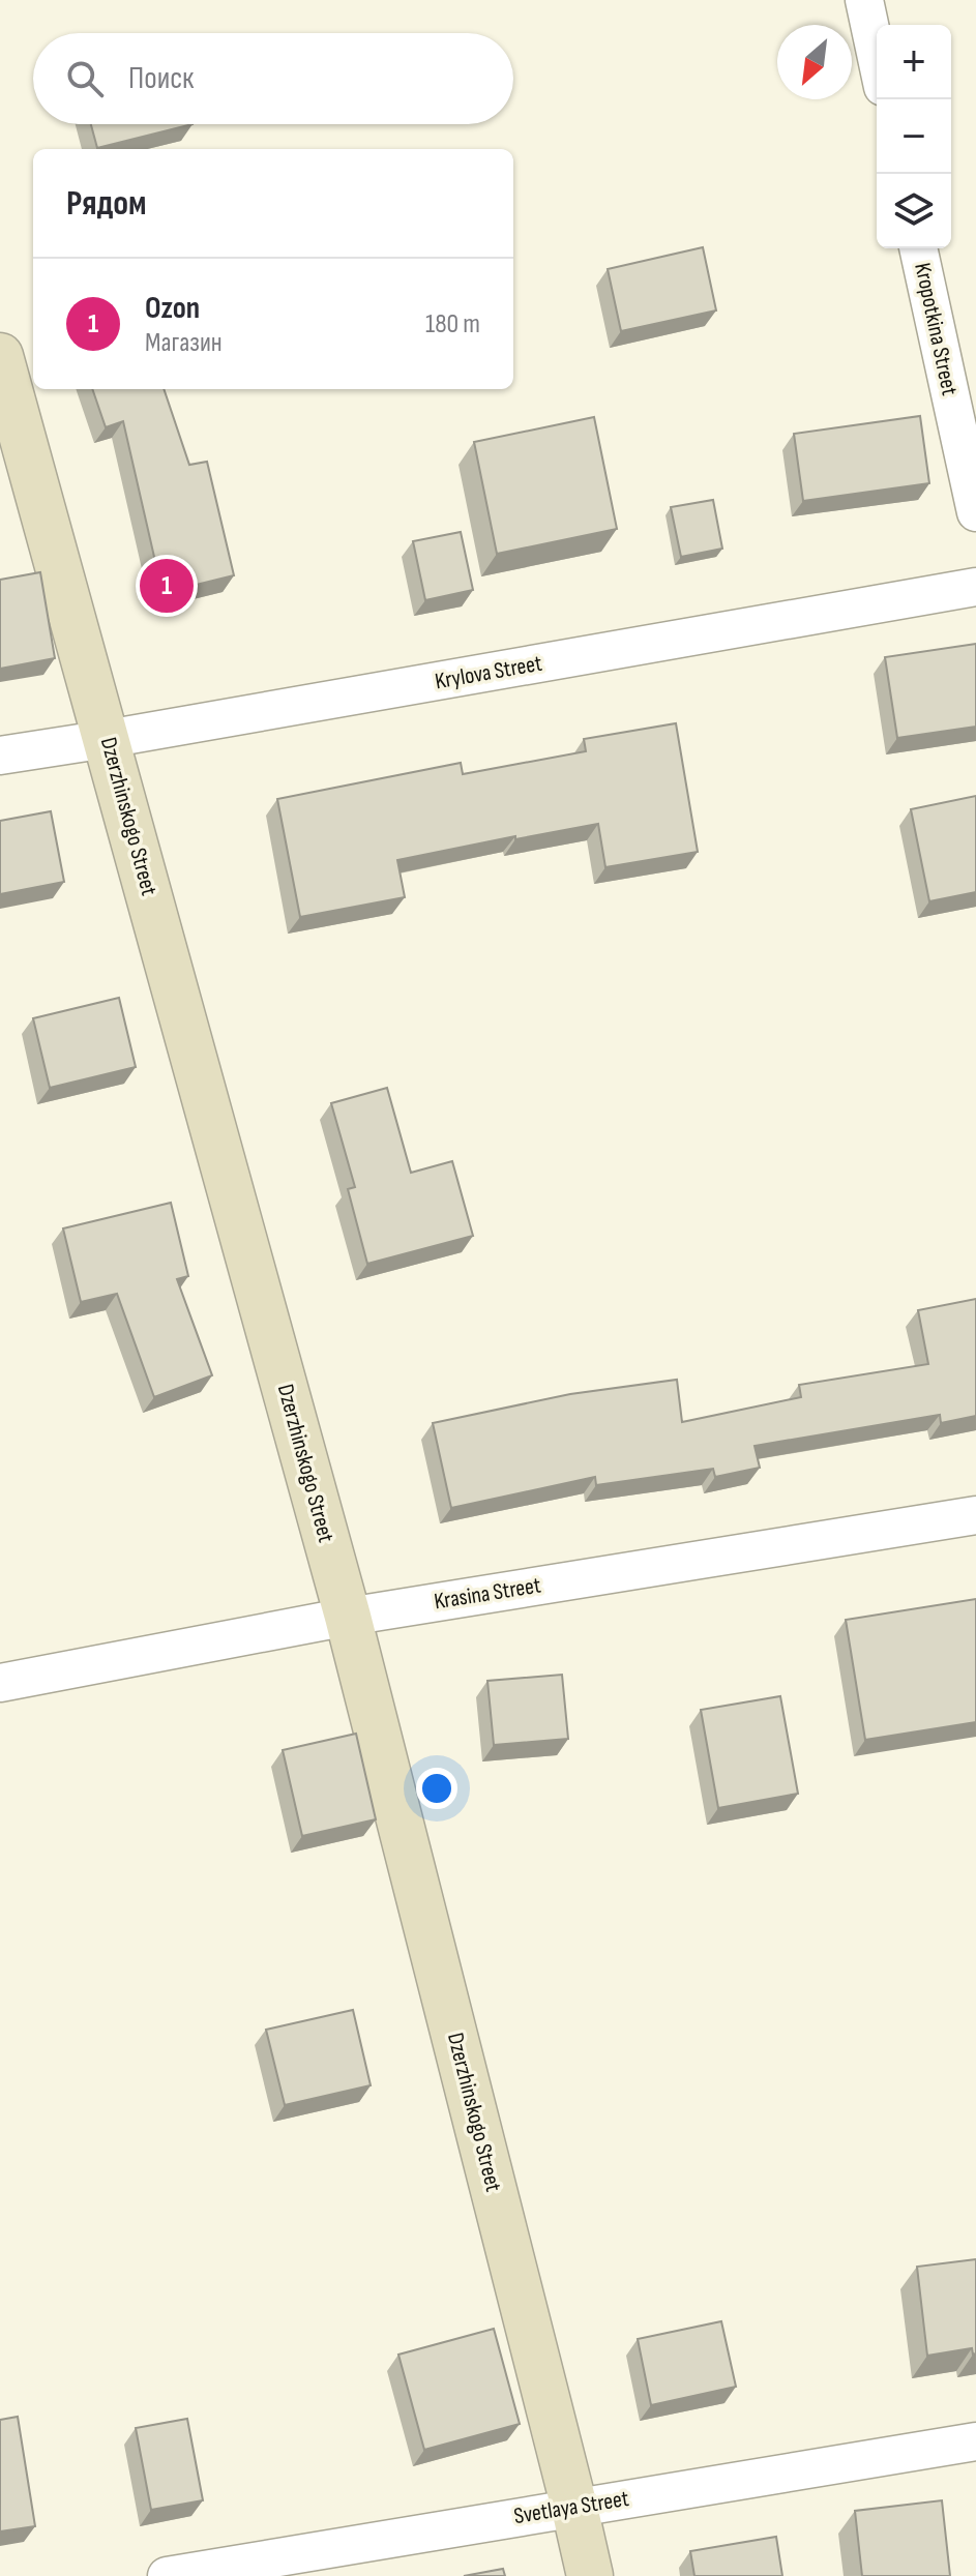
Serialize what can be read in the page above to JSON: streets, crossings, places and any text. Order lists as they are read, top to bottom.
{
  "streets": {
    "street": [
      "Kropotkina Street",
      "Krylova Street",
      "Dzerzhinskogo Street",
      "Krasina Street",
      "Svetlaya Street"
    ]
  },
  "crossings": [
    ["Krylova Street", "Dzerzhinskogo Street"],
    ["Dzerzhinskogo Street", "Krasina Street"],
    ["Dzerzhinskogo Street", "Svetlaya Street"]
  ],
  "north": "bottom left",
  "page": {
    "map_buttons": ["+", "−"],
    "search": "Поиск",
    "heading": "Рядом",
    "list": [
      {
        "mark": "1",
        "name": "Ozon",
        "note": "Магазин",
        "value": "180 m"
      }
    ],
    "pins": "1"
  }
}
